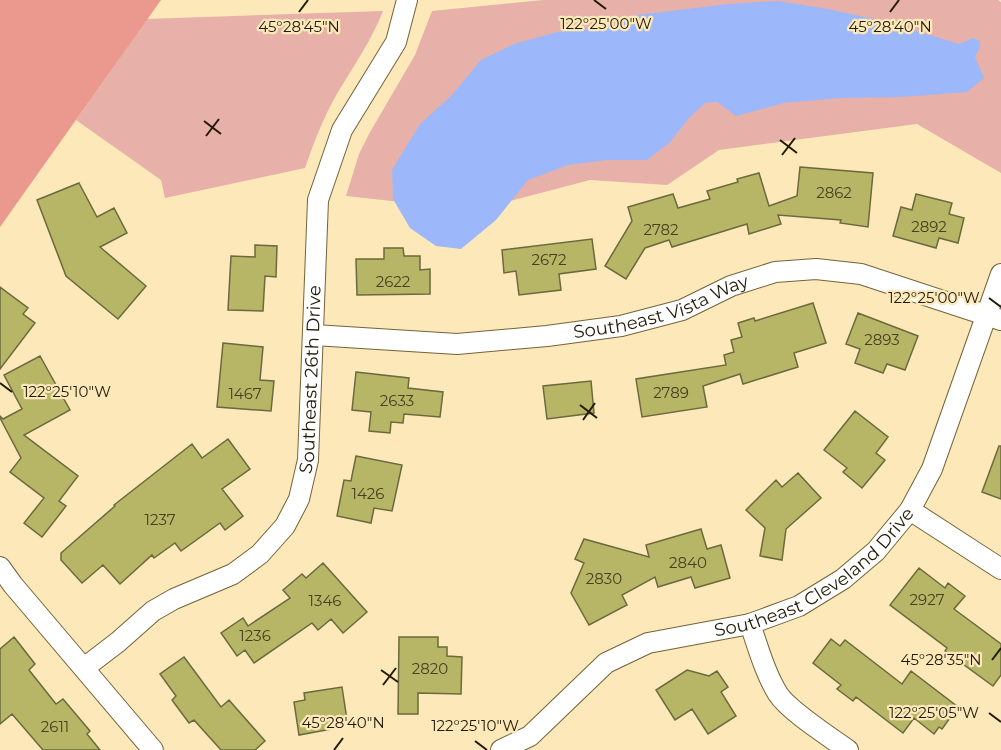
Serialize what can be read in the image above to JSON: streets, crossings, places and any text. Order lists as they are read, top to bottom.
{
  "streets": {
    "street": ["Southeast Vista Way", "Southeast 26th Drive", "Southeast Cleveland Drive"]
  },
  "crossings": [
    ["Southeast Vista Way", "Southeast 26th Drive"],
    ["Southeast Vista Way", "Southeast Cleveland Drive"]
  ],
  "house_numbers": [
    "2862",
    "2892",
    "2782",
    "2672",
    "2622",
    "2893",
    "2789",
    "1467",
    "2633",
    "1426",
    "1237",
    "2840",
    "2830",
    "2927",
    "1346",
    "1236",
    "2820",
    "2611"
  ],
  "coordinates": [
    "122°25'00\"W",
    "45°28'45\"N",
    "45°28'40\"N",
    "122°25'10\"W",
    "45°28'35\"N",
    "122°25'05\"W"
  ]
}
